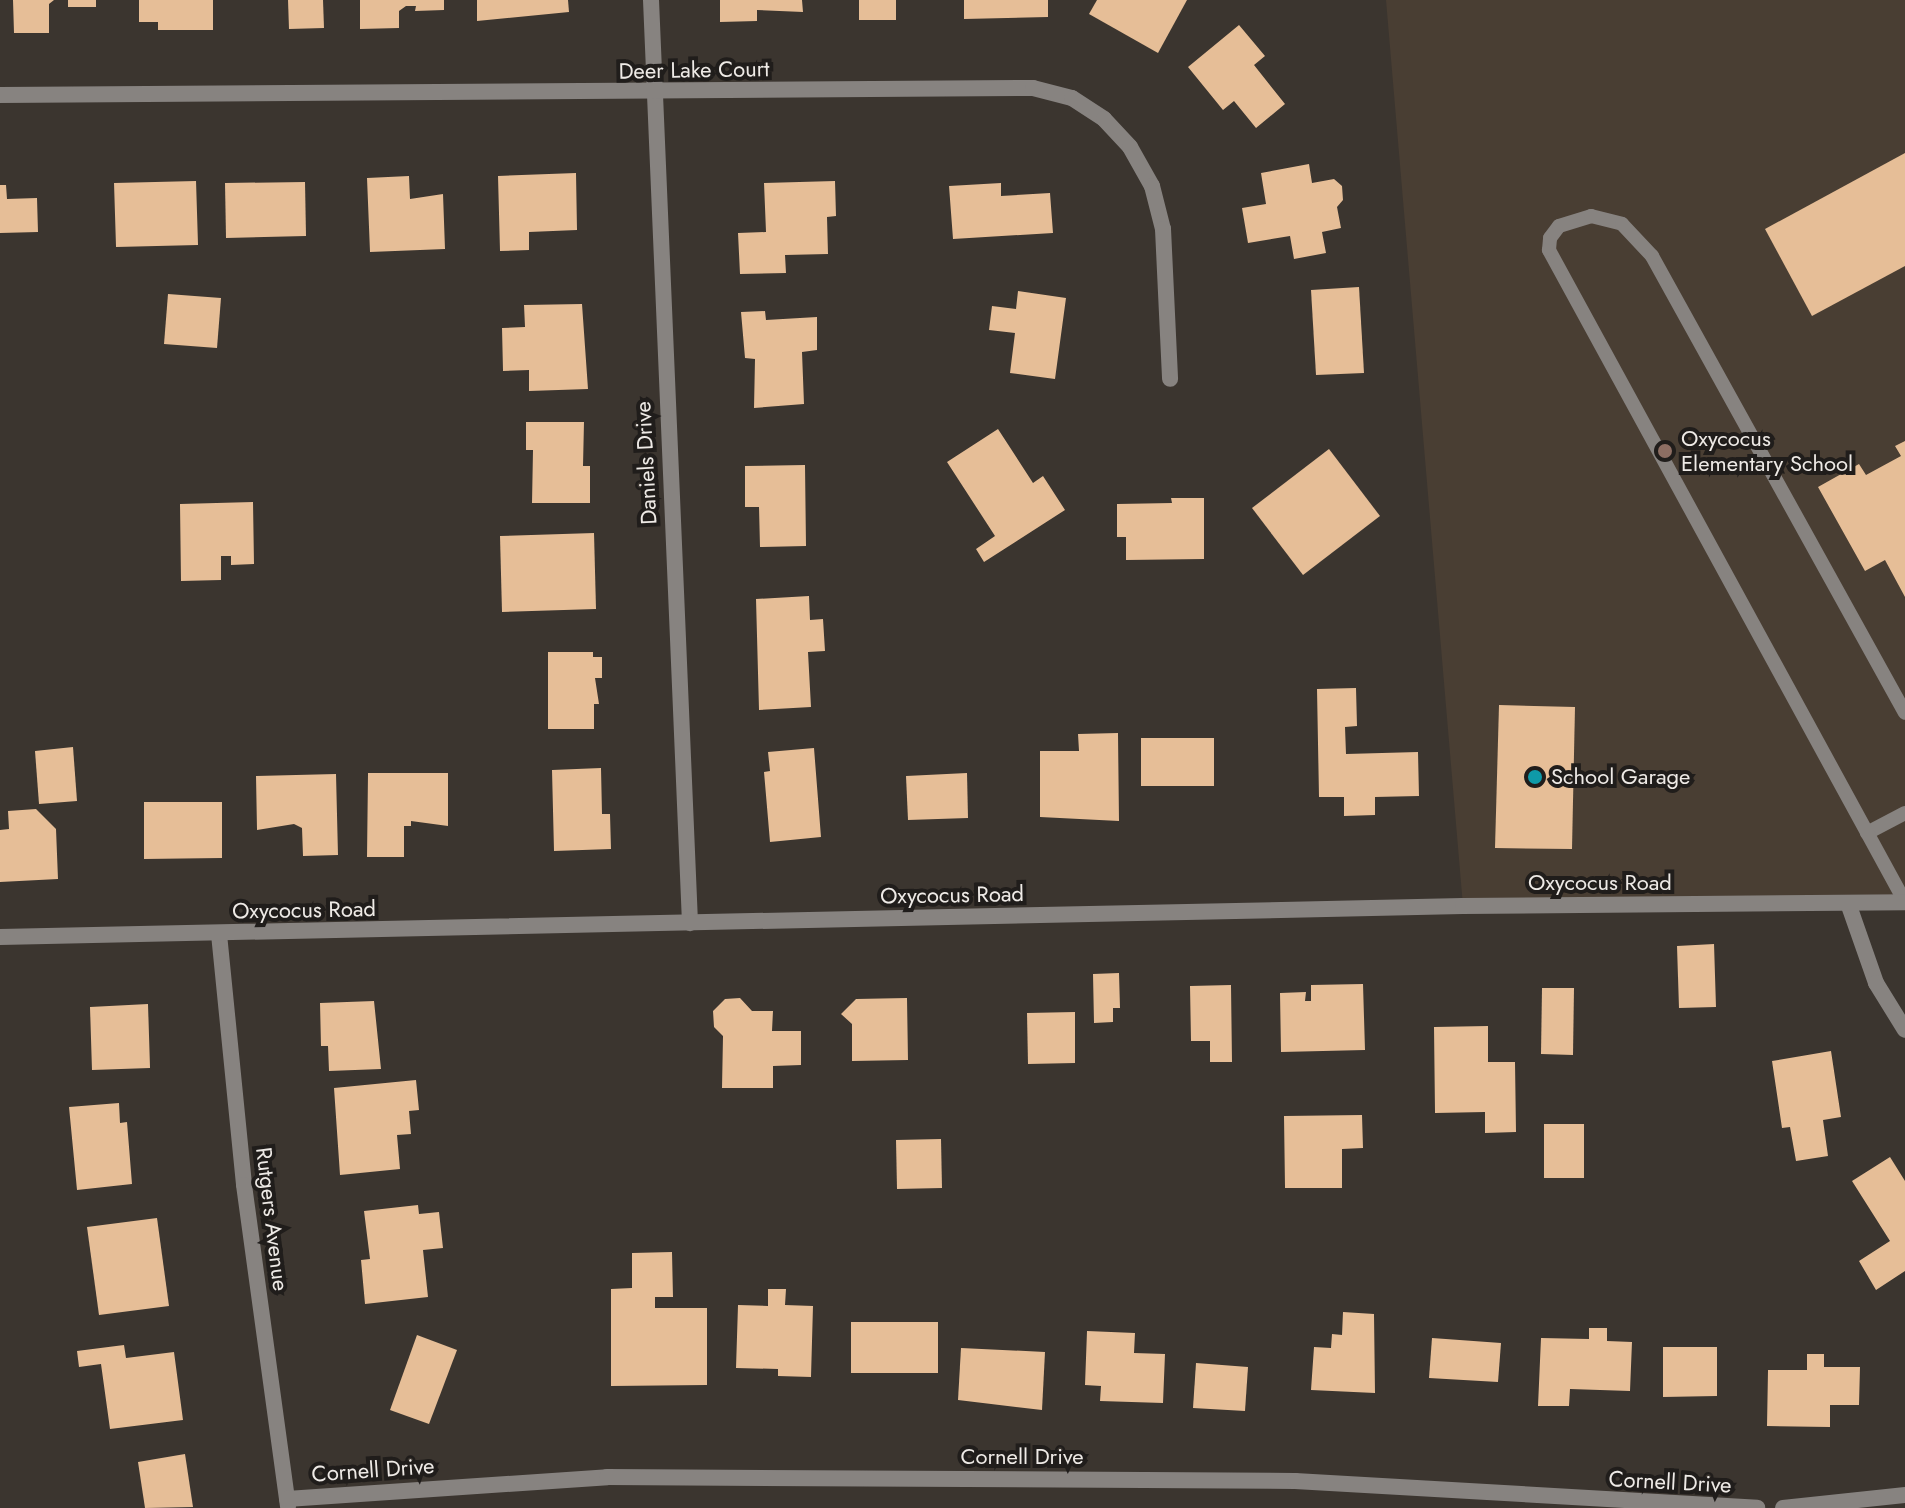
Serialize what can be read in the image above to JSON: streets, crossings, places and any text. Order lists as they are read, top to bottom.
{
  "streets": {
    "street": [
      "Deer Lake Court",
      "Daniels Drive",
      "Oxycocus Road",
      "Rutgers Avenue",
      "Cornell Drive"
    ]
  },
  "crossings": [
    ["Deer Lake Court", "Daniels Drive"],
    ["Daniels Drive", "Oxycocus Road"],
    ["Oxycocus Road", "Rutgers Avenue"],
    ["Rutgers Avenue", "Cornell Drive"]
  ],
  "places": ["Oxycocus Elementary School", "School Garage"]
}
